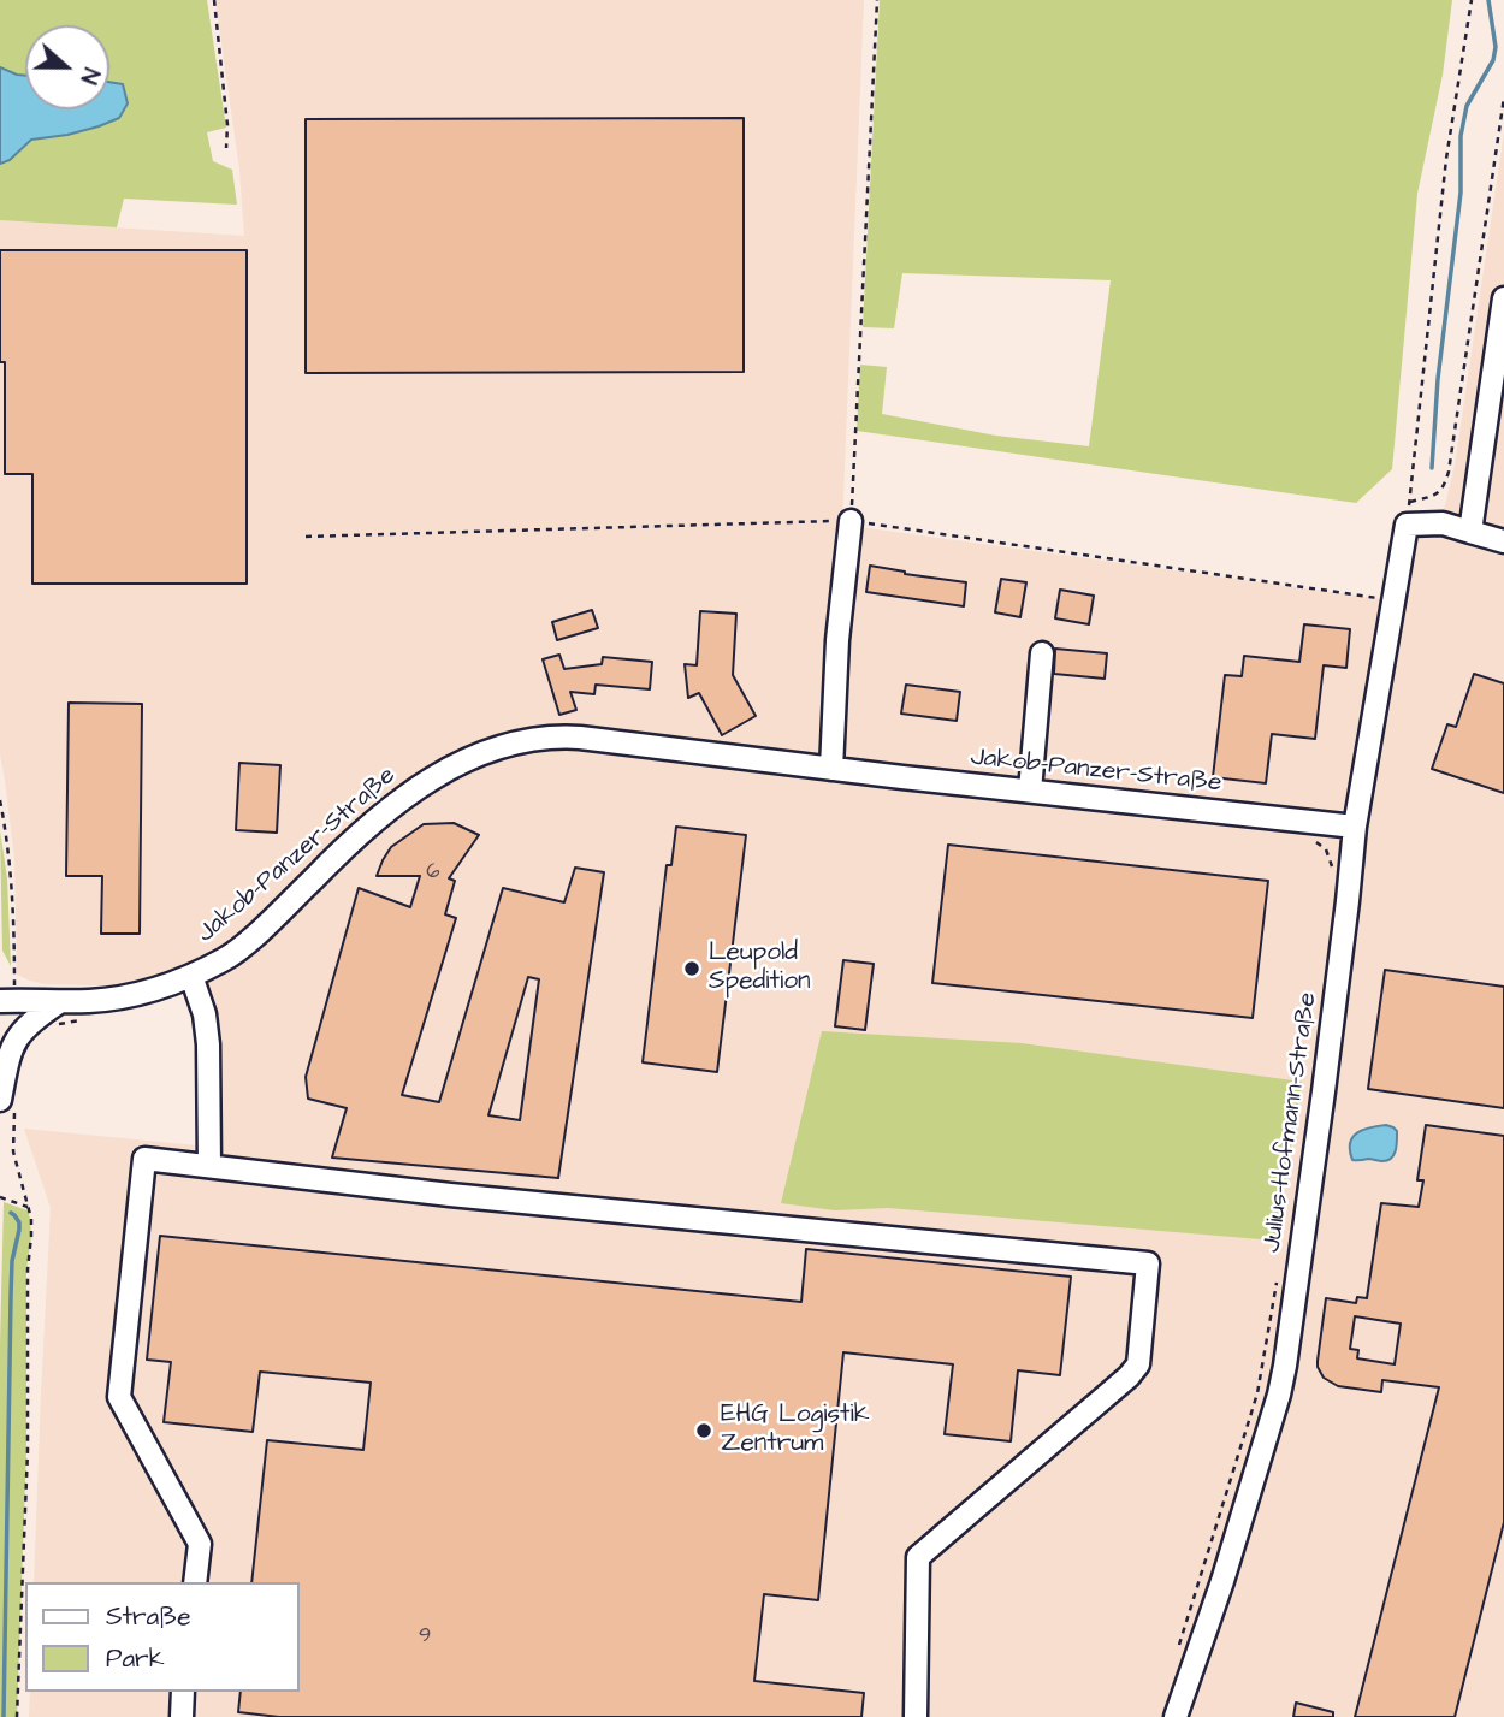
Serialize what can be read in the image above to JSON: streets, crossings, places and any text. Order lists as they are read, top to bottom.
{
  "streets": {
    "street": ["Jakob-Panzer-Straße", "Julius-Hofmann-Straße"]
  },
  "crossings": [
    ["Jakob-Panzer-Straße", "Julius-Hofmann-Straße"]
  ],
  "places": ["Leupold Spedition", "EHG Logistik Zentrum"],
  "house_numbers": ["6", "9"],
  "legend": ["Straße", "Park"],
  "north": "right"
}
